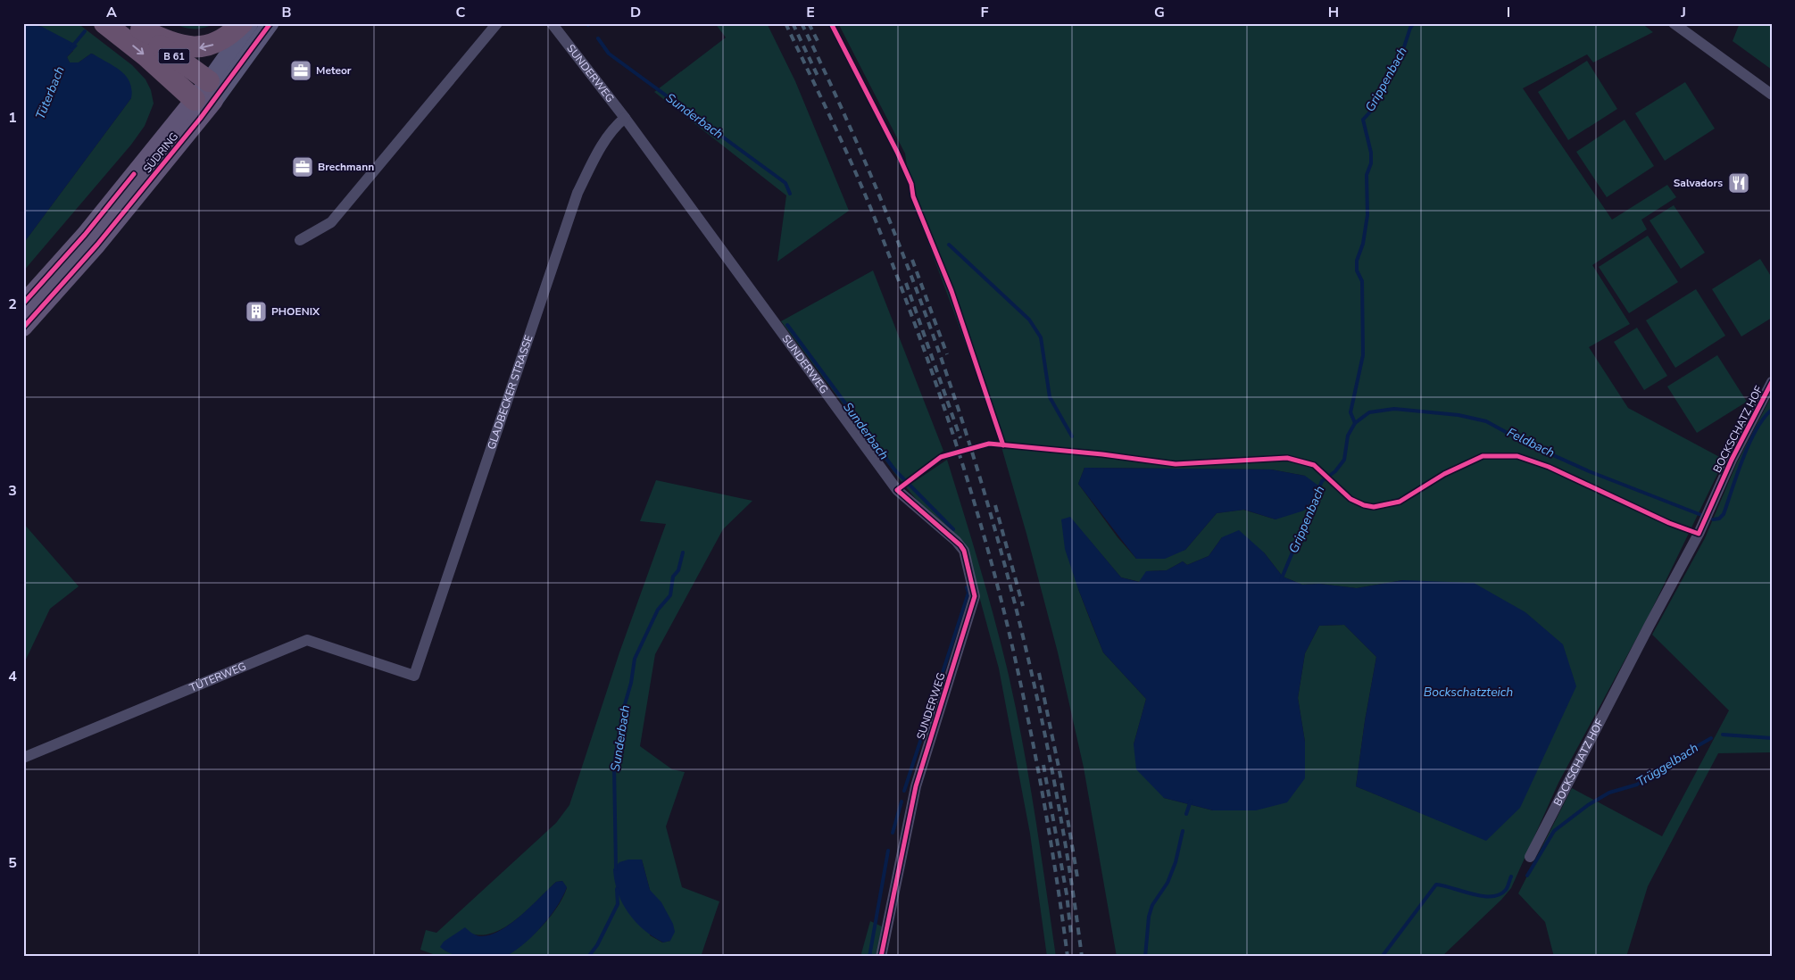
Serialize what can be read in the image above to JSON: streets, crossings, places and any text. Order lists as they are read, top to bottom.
{
  "streets": {
    "highway": ["B 61"],
    "main road": ["SÜDRING"],
    "street": [
      "SUNDERWEG",
      "GLADBECKER STRASSE",
      "BOCKSCHATZ HOF",
      "TÜTERWEG"
    ]
  },
  "crossings": [
    ["B 61", "SÜDRING"],
    ["SUNDERWEG", "GLADBECKER STRASSE"],
    ["GLADBECKER STRASSE", "TÜTERWEG"]
  ],
  "water": [
    "Grippenbach",
    "Tüterbach",
    "Sunderbach",
    "Feldbach",
    "Bockschatzteich",
    "Trüggelbach"
  ],
  "places": {
    "office": ["Meteor", "Brechmann"],
    "restaurant": ["Salvadors"],
    "building": ["PHOENIX"]
  },
  "grid": {
    "columns": [
      "A",
      "B",
      "C",
      "D",
      "E",
      "F",
      "G",
      "H",
      "I",
      "J"
    ],
    "rows": [
      "1",
      "2",
      "3",
      "4",
      "5"
    ]
  }
}
